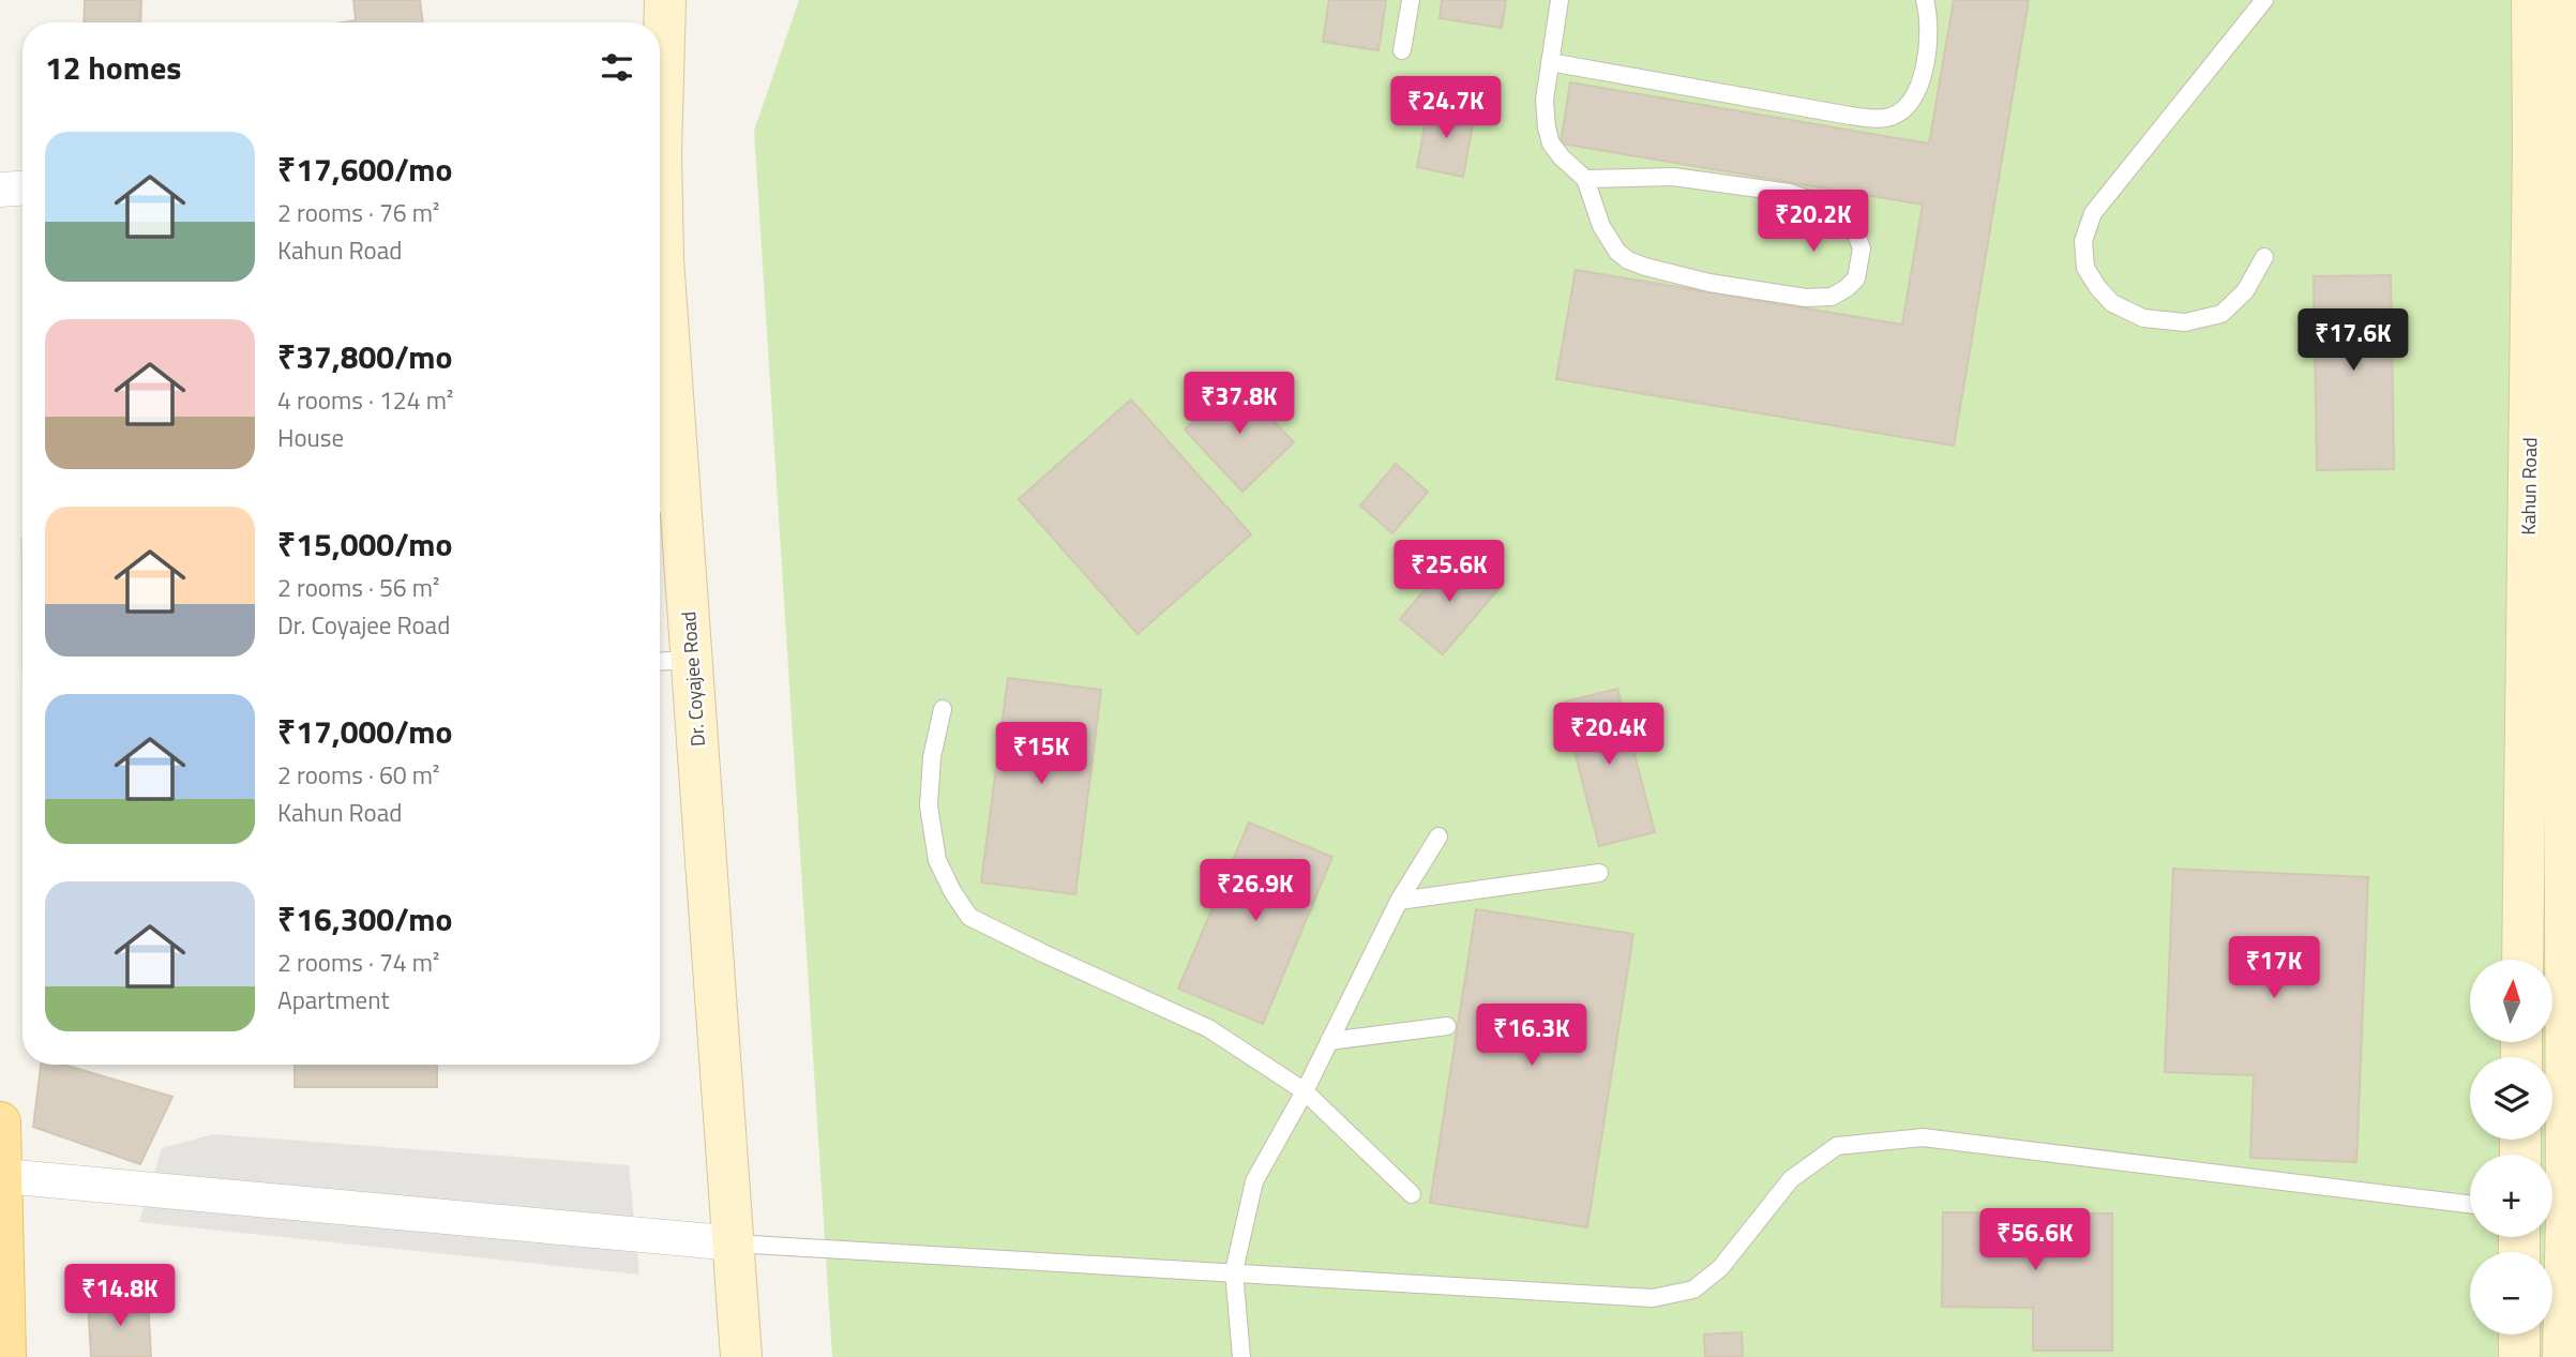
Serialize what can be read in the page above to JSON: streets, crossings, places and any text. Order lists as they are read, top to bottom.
{
  "streets": {
    "street": ["Kahun Road", "Dr. Coyajee Road"]
  },
  "north": "top",
  "page": {
    "heading": "12 homes",
    "price": [
      "₹24.7K",
      "₹20.2K",
      "₹17.6K",
      "₹37.8K",
      "₹25.6K",
      "₹20.4K",
      "₹15K",
      "₹26.9K",
      "₹17K",
      "₹16.3K",
      "₹56.6K",
      "₹14.8K"
    ],
    "list": [
      {
        "name": "₹17,600/mo",
        "note": "2 rooms · 76 m² · Kahun Road"
      },
      {
        "name": "₹37,800/mo",
        "note": "4 rooms · 124 m² · House"
      },
      {
        "name": "₹15,000/mo",
        "note": "2 rooms · 56 m² · Dr. Coyajee Road"
      },
      {
        "name": "₹17,000/mo",
        "note": "2 rooms · 60 m² · Kahun Road"
      },
      {
        "name": "₹16,300/mo",
        "note": "2 rooms · 74 m² · Apartment"
      }
    ],
    "map_buttons": ["+", "−"]
  }
}
